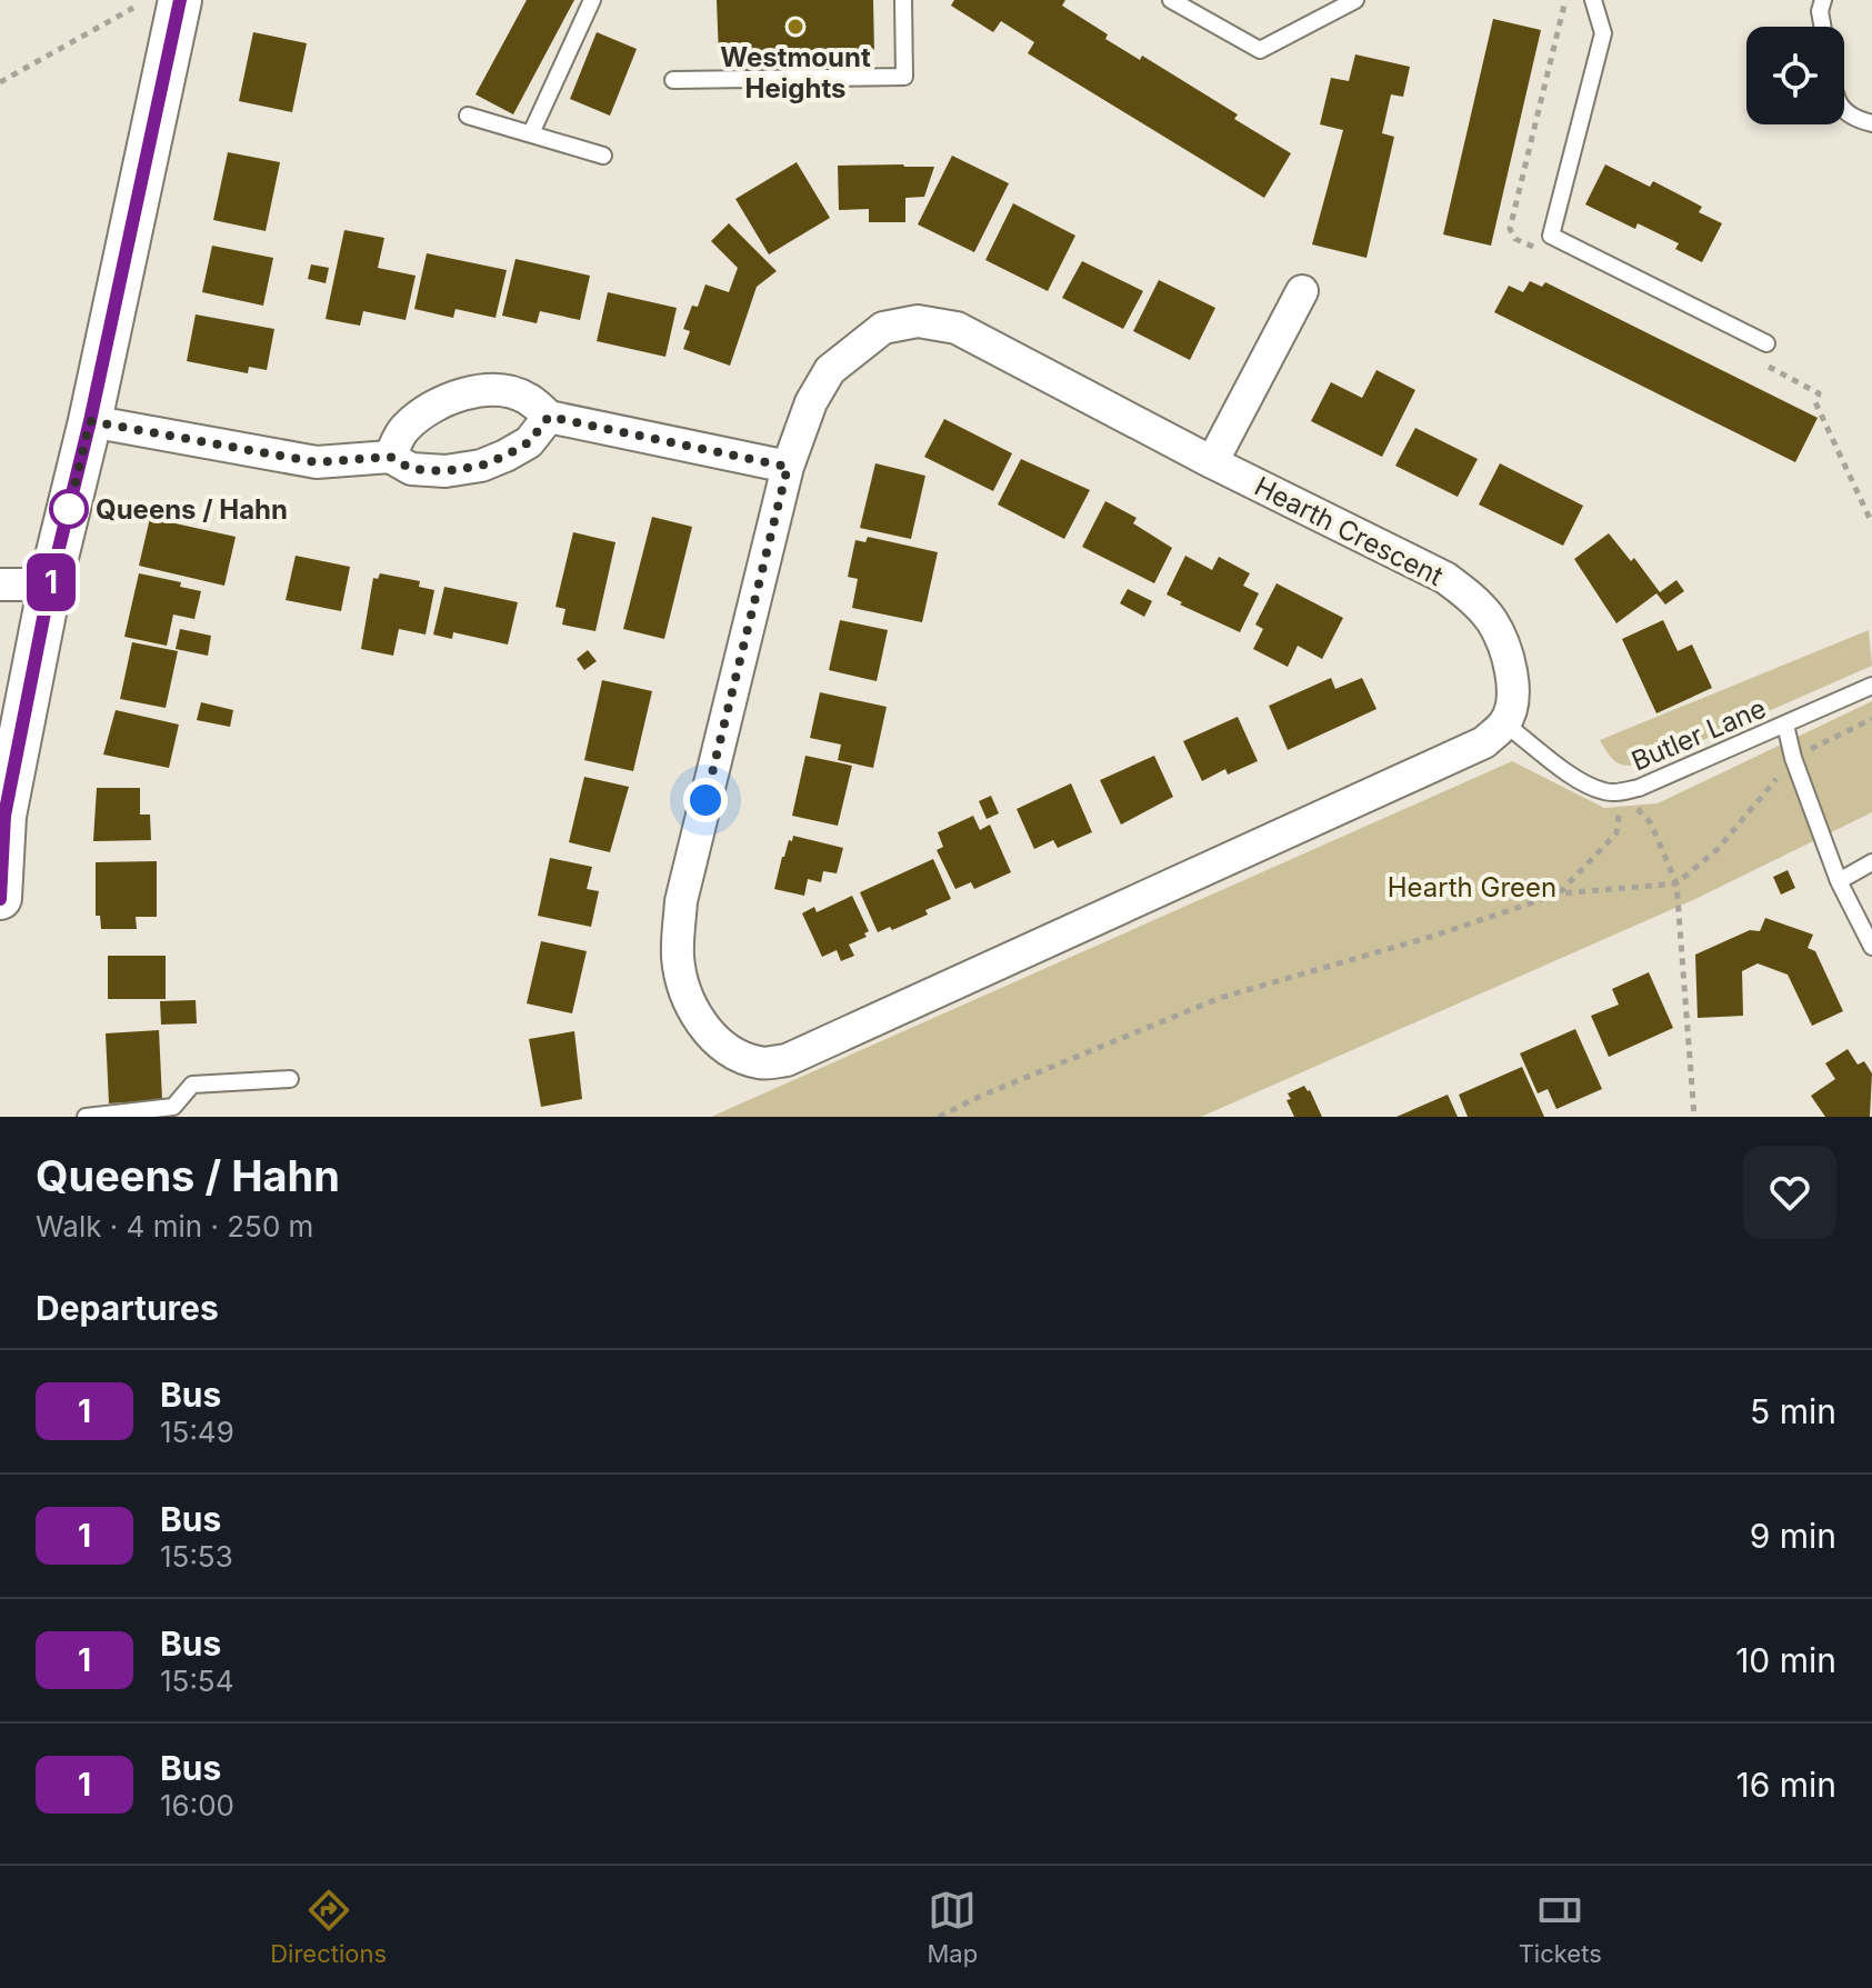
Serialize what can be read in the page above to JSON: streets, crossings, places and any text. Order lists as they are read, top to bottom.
{
  "streets": {
    "street": ["Hearth Crescent"],
    "lane": ["Butler Lane"]
  },
  "crossings": [
    ["Hearth Crescent", "Butler Lane"]
  ],
  "parks": ["Hearth Green"],
  "places": ["Westmount Heights", "Queens / Hahn"],
  "lines": ["bus line 1"],
  "page": {
    "on_map": "1",
    "heading": [
      ["Queens / Hahn", "Walk · 4 min · 250 m"],
      "Departures"
    ],
    "list": [
      {
        "mark": "1",
        "name": "Bus",
        "note": "15:49",
        "value": "5 min"
      },
      {
        "mark": "1",
        "name": "Bus",
        "note": "15:53",
        "value": "9 min"
      },
      {
        "mark": "1",
        "name": "Bus",
        "note": "15:54",
        "value": "10 min"
      },
      {
        "mark": "1",
        "name": "Bus",
        "note": "16:00",
        "value": "16 min"
      }
    ],
    "tabs": ["Directions", "Map", "Tickets"]
  }
}
